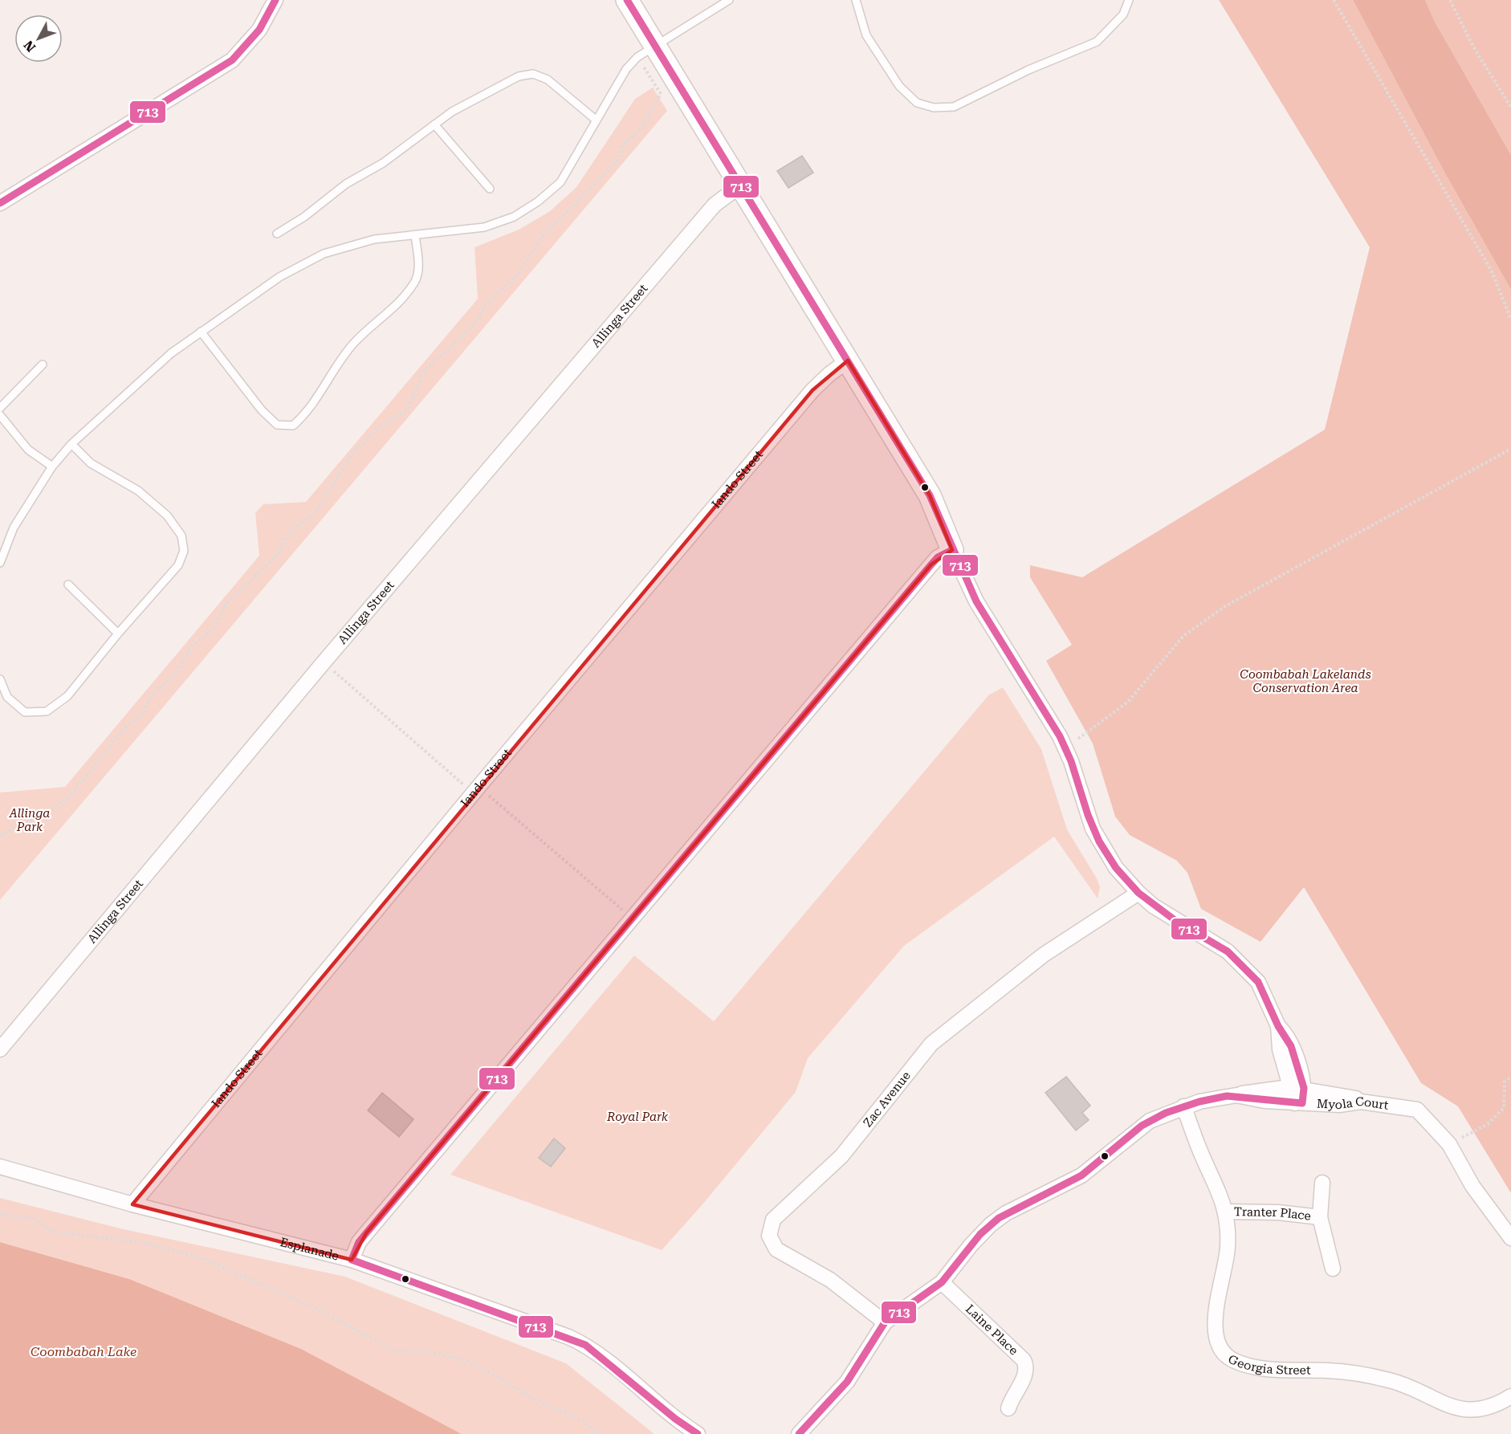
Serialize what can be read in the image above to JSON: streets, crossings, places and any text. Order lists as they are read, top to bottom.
{
  "streets": {
    "street": [
      "Allinga Street",
      "Iando Street",
      "Zac Avenue",
      "Myola Court",
      "Tranter Place",
      "Esplanade",
      "Laine Place",
      "Georgia Street"
    ]
  },
  "crossings": [
    ["Iando Street", "Esplanade"],
    ["Zac Avenue", "Myola Court"],
    ["Myola Court", "Laine Place"],
    ["Myola Court", "Georgia Street"],
    ["Tranter Place", "Georgia Street"]
  ],
  "water": ["Coombabah Lake"],
  "parks": ["Coombabah Lakelands Conservation Area", "Allinga Park", "Royal Park"],
  "lines": ["transit line 713"],
  "north": "bottom left"
}
